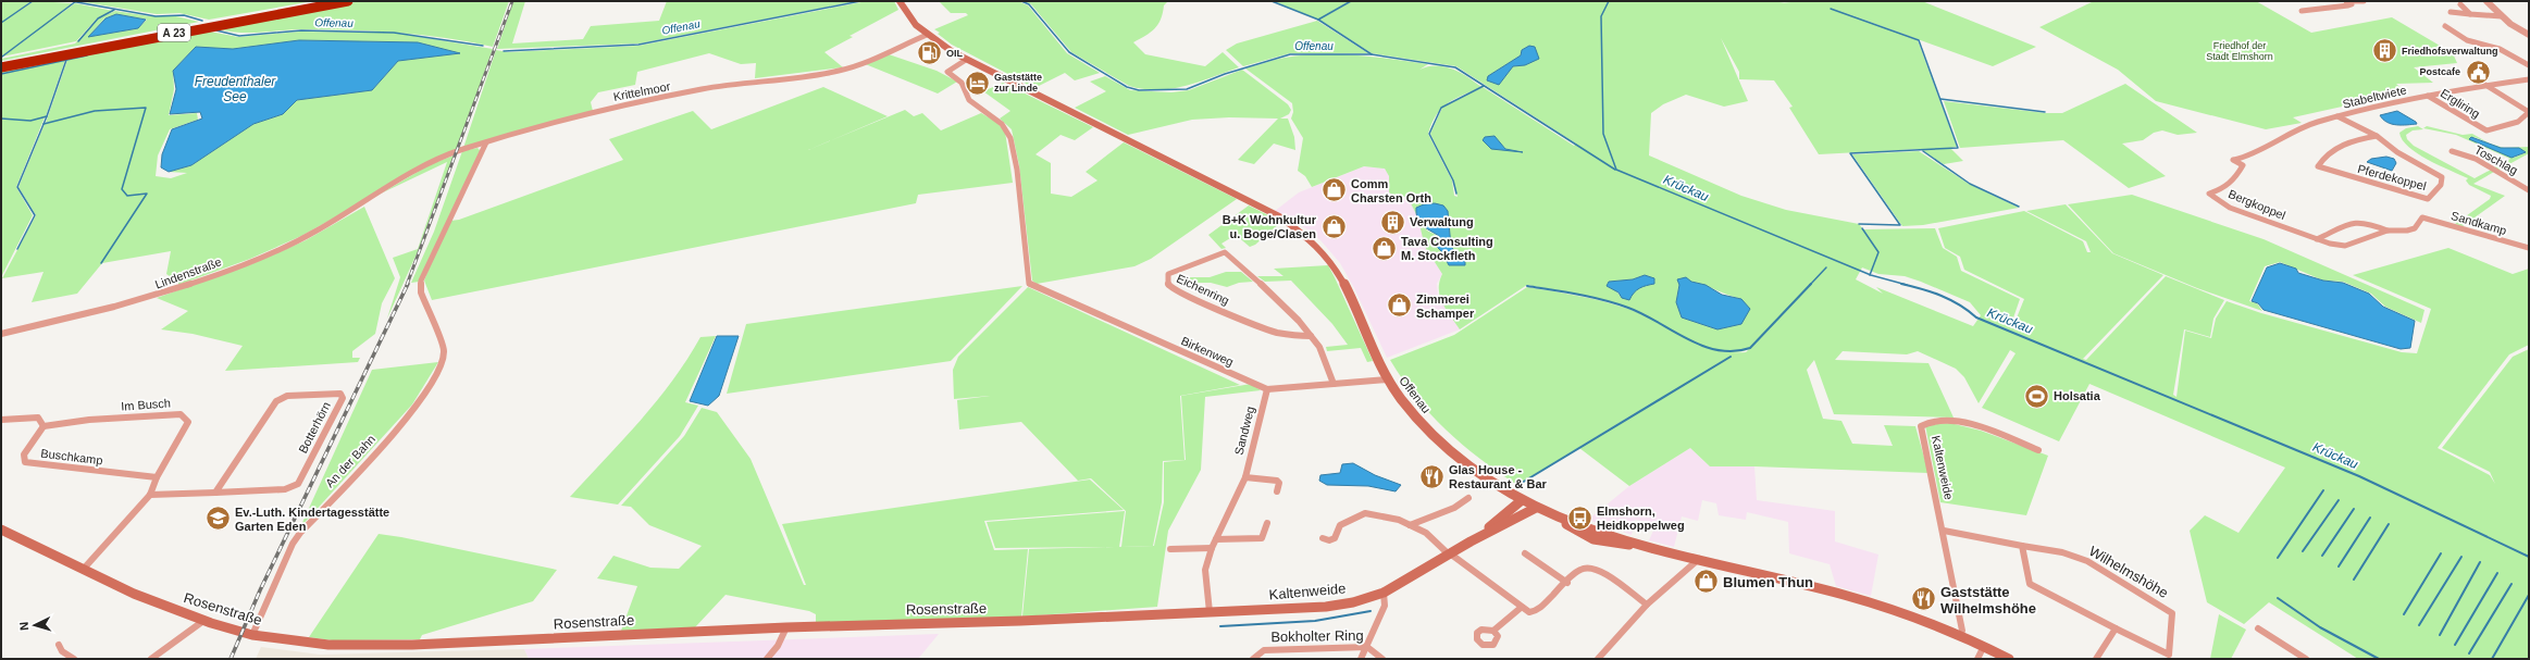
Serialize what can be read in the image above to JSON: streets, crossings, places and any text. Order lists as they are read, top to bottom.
{
  "streets": {
    "highway": ["A 23"],
    "main road": ["Offenau", "Kaltenweide", "Rosenstraße"],
    "street": [
      "Krittelmoor",
      "Stabeltwiete",
      "Ergliring",
      "Toschlag",
      "Pferdekoppel",
      "Bergkoppel",
      "Sandkamp",
      "Lindenstraße",
      "Eichenring",
      "Birkenweg",
      "Im Busch",
      "Botterhörn",
      "Sandweg",
      "Buschkamp",
      "An der Bahn",
      "Wilhelmshöhe",
      "Bokholter Ring"
    ]
  },
  "crossings": [
    ["Krittelmoor", "Lindenstraße"],
    ["Krittelmoor", "Offenau"],
    ["Krittelmoor", "An der Bahn"],
    ["Stabeltwiete", "Ergliring"],
    ["Stabeltwiete", "Pferdekoppel"],
    ["Stabeltwiete", "Bergkoppel"],
    ["Bergkoppel", "Sandkamp"],
    ["Eichenring", "Birkenweg"],
    ["Birkenweg", "Offenau"],
    ["Birkenweg", "Sandweg"],
    ["Offenau", "Kaltenweide"],
    ["Im Busch", "Botterhörn"],
    ["Im Busch", "Buschkamp"],
    ["Im Busch", "Rosenstraße"],
    ["Sandweg", "Kaltenweide"],
    ["Sandweg", "Rosenstraße"],
    ["An der Bahn", "Rosenstraße"],
    ["Kaltenweide", "Wilhelmshöhe"],
    ["Kaltenweide", "Rosenstraße"]
  ],
  "water": ["Offenau", "Freudenthaler See", "Krückau"],
  "parks": ["Friedhof der Stadt Elmshorn"],
  "places": {
    "building": ["Friedhofsverwaltung", "Verwaltung"],
    "fuel station": ["OIL"],
    "public building": ["Postcafe"],
    "hotel": ["Gaststätte zur Linde"],
    "shop": [
      "Comm Charsten Orth",
      "B+K Wohnkultur u. Boge/Clasen",
      "Tava Consulting M. Stockfleth",
      "Zimmerei Schamper",
      "Blumen Thun"
    ],
    "sports": ["Holsatia"],
    "restaurant": ["Glas House - Restaurant & Bar", "Gaststätte Wilhelmshöhe"],
    "bus stop": ["Elmshorn, Heidkoppelweg"],
    "school or university": ["Ev.-Luth. Kindertagesstätte Garten Eden"]
  },
  "north": "left"
}
